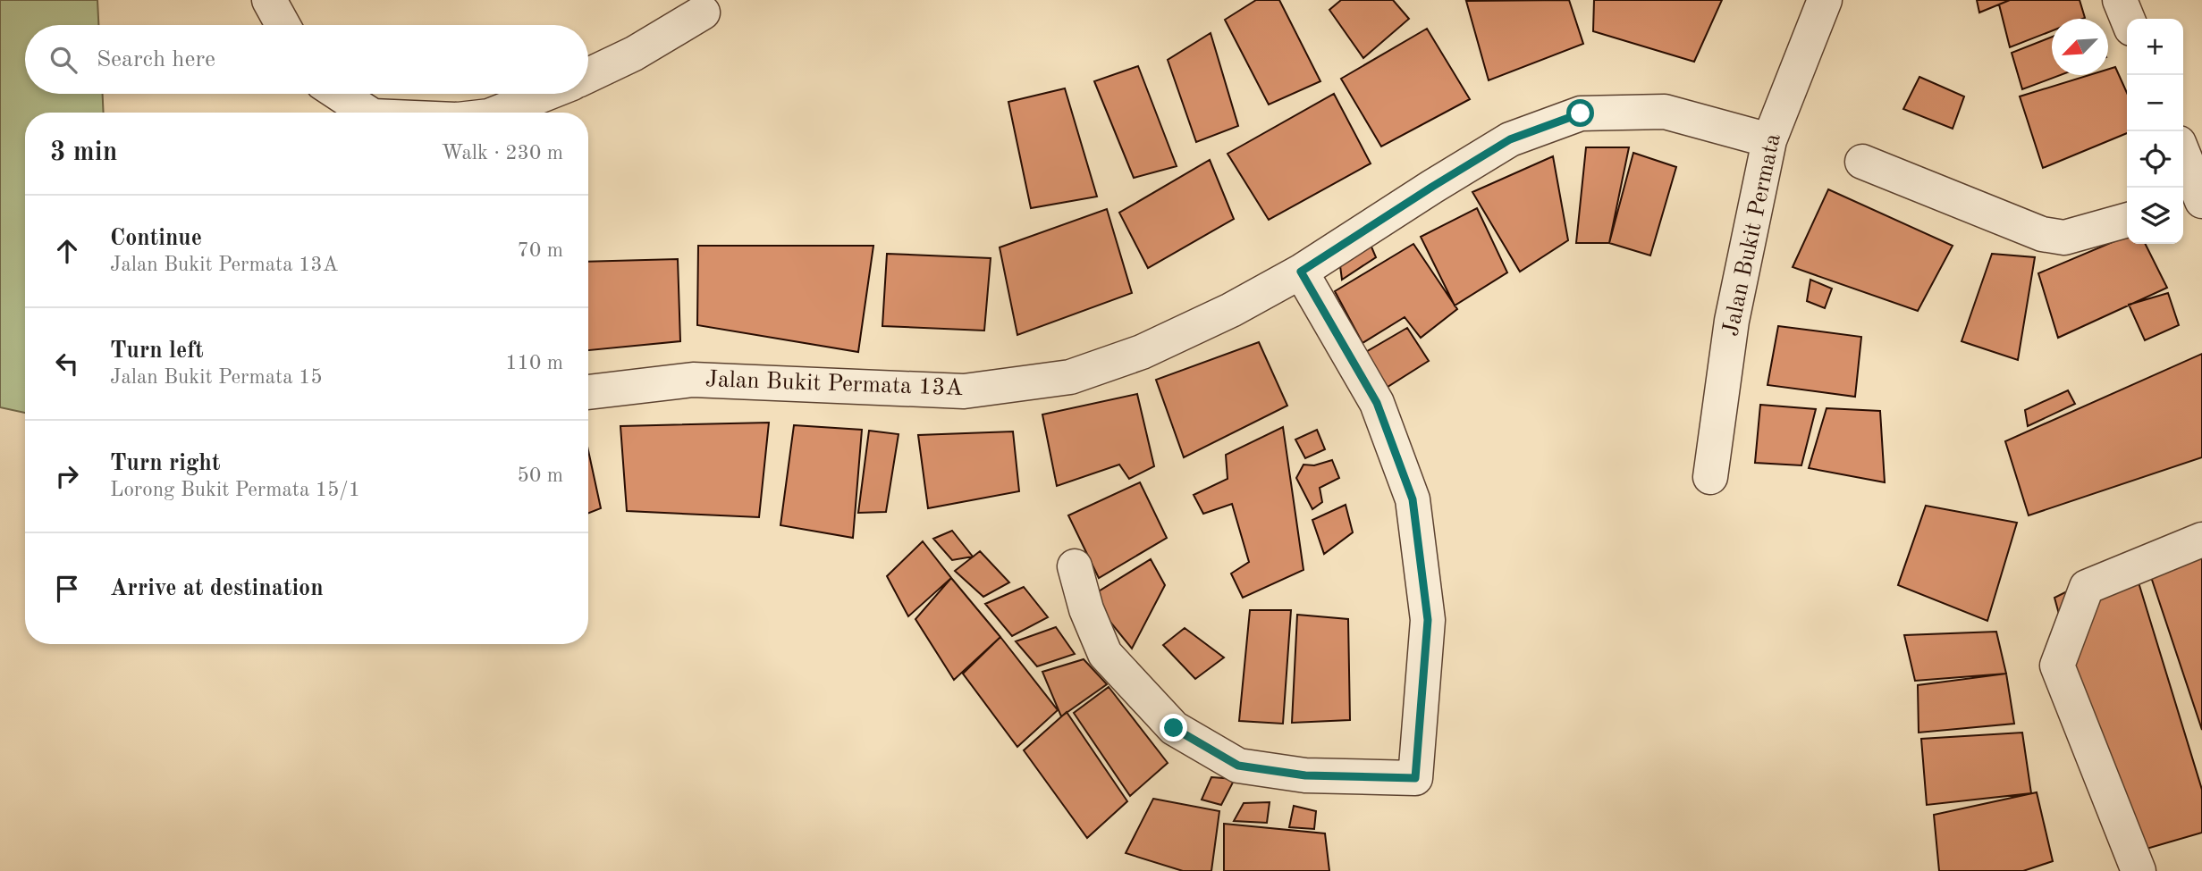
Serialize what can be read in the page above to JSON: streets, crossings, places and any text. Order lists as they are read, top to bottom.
{
  "streets": {
    "street": ["Jalan Bukit Permata", "Jalan Bukit Permata 13A"]
  },
  "crossings": [
    ["Jalan Bukit Permata", "Jalan Bukit Permata 13A"]
  ],
  "north": "bottom left",
  "page": {
    "map_buttons": ["+", "−"],
    "search": "Search here",
    "heading": ["3 min", "Walk · 230 m"],
    "list": [
      ["Continue", "Jalan Bukit Permata 13A", "70 m"],
      ["Turn left", "Jalan Bukit Permata 15", "110 m"],
      ["Turn right", "Lorong Bukit Permata 15/1", "50 m"],
      "Arrive at destination"
    ]
  }
}
